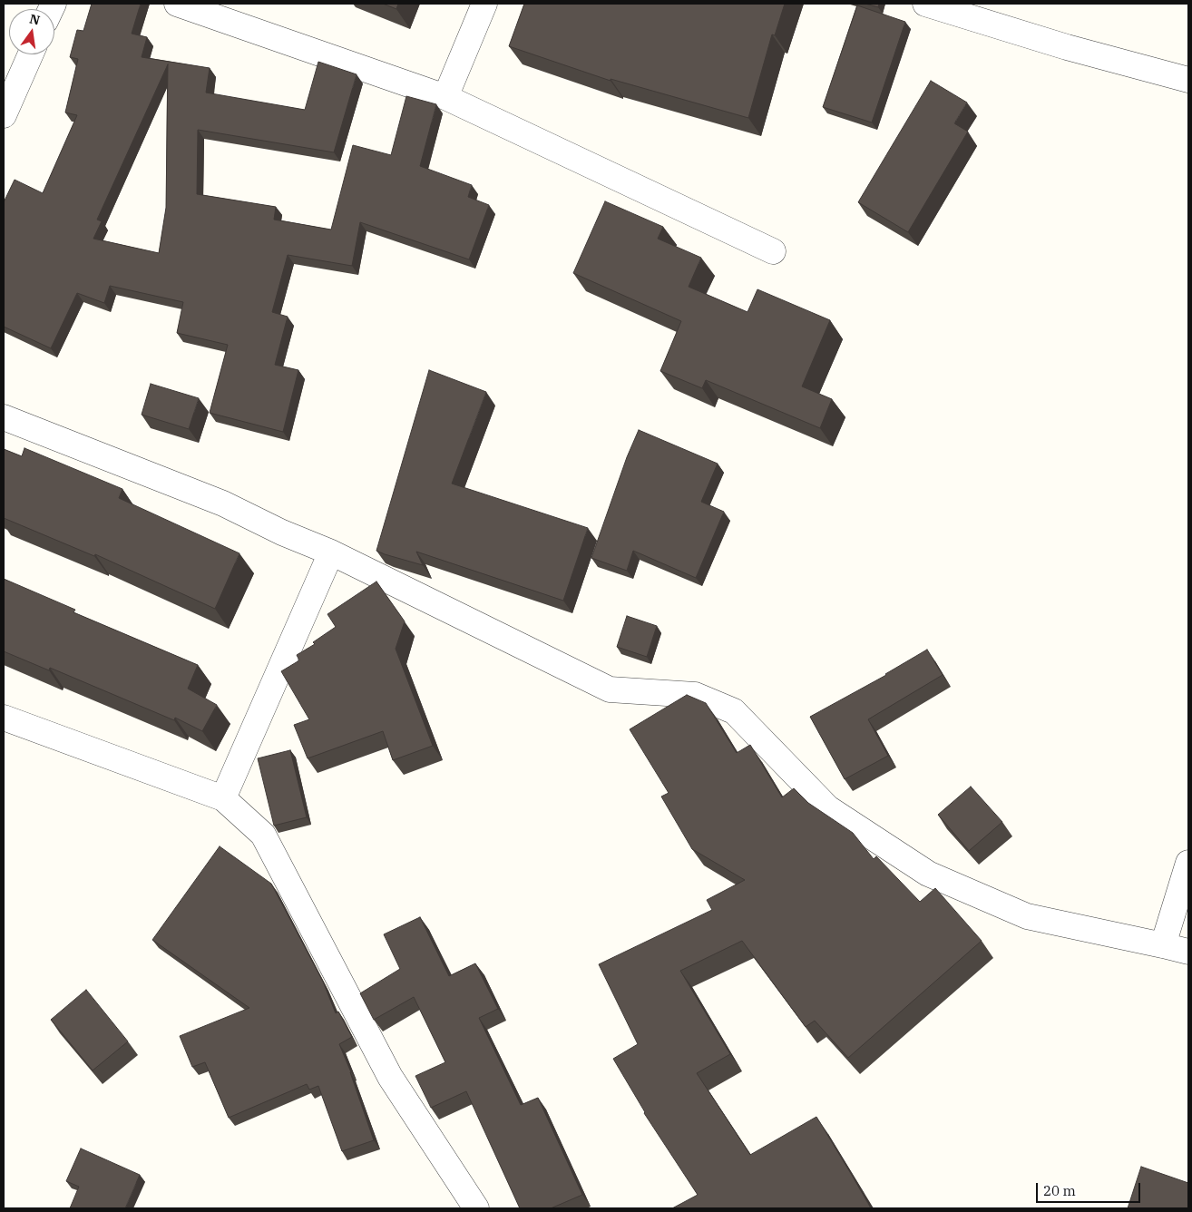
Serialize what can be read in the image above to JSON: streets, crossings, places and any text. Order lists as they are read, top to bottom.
{
  "scale_bar": "20 m",
  "north": "top"
}
